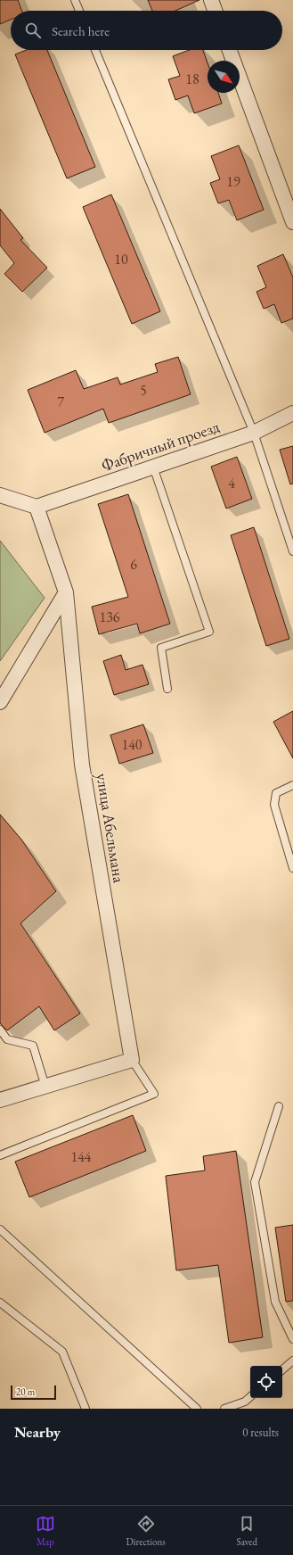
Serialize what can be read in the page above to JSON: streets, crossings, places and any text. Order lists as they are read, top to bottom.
{
  "streets": {
    "street": ["Фабричный проезд", "улица Абельмана"]
  },
  "crossings": [
    ["Фабричный проезд", "улица Абельмана"]
  ],
  "house_numbers": [
    "18",
    "19",
    "10",
    "5",
    "7",
    "4",
    "6",
    "136",
    "140",
    "144"
  ],
  "scale_bar": "20 m",
  "north": "bottom right",
  "page": {
    "search": "Search here",
    "scale": "20 m",
    "heading": ["Nearby", "0 results"],
    "nav": ["Map", "Directions", "Saved"]
  }
}
